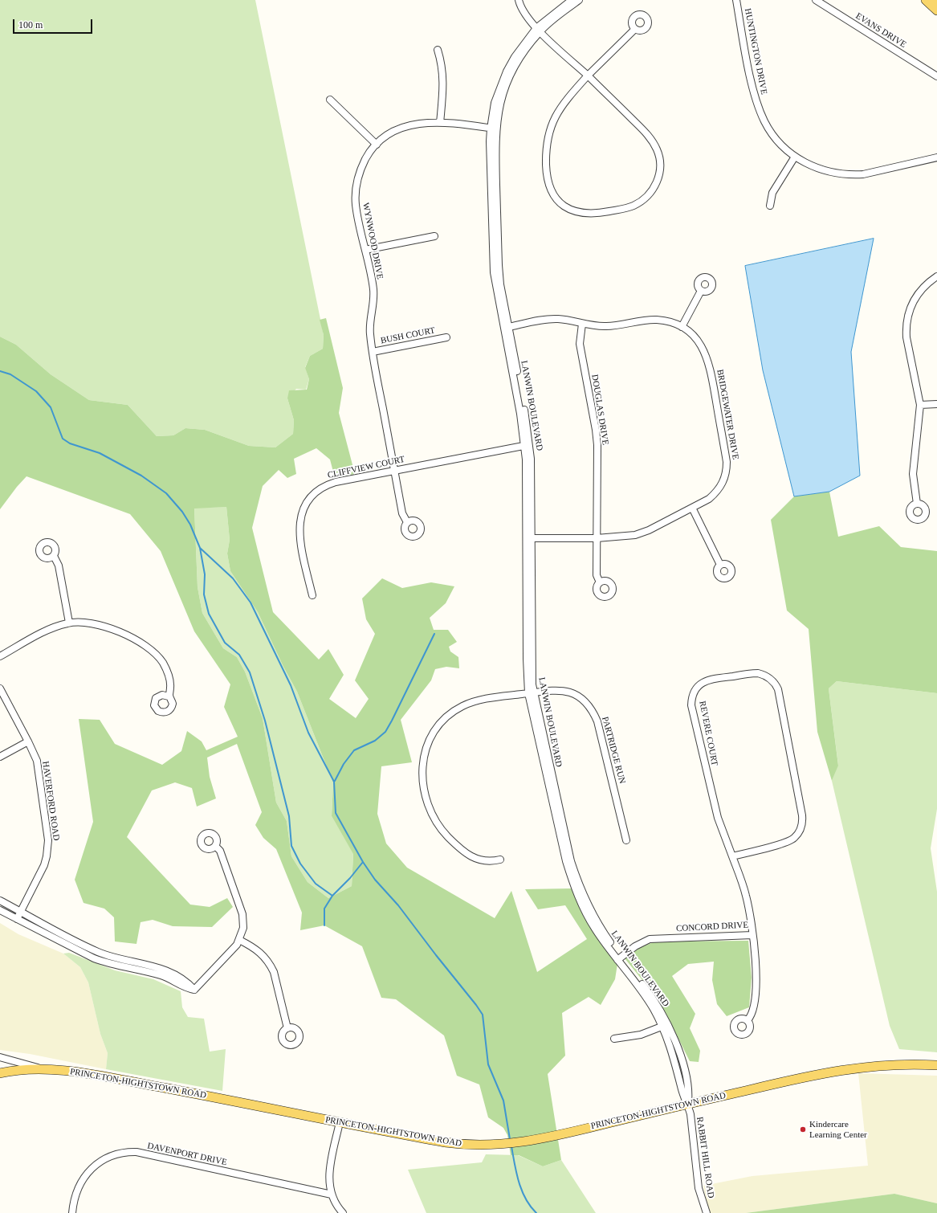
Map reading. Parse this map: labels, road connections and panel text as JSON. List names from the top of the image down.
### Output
{
  "streets": {
    "main road": ["PRINCETON-HIGHTSTOWN ROAD"],
    "street": [
      "EVANS DRIVE",
      "HUNTINGTON DRIVE",
      "WYNWOOD DRIVE",
      "BUSH COURT",
      "LANWIN BOULEVARD",
      "DOUGLAS DRIVE",
      "BRIDGEWATER DRIVE",
      "CLIFFVIEW COURT",
      "REVERE COURT",
      "PARTRIDGE RUN",
      "HAVERFORD ROAD",
      "CONCORD DRIVE",
      "DAVENPORT DRIVE",
      "RABBIT HILL ROAD"
    ]
  },
  "crossings": [
    ["WYNWOOD DRIVE", "BUSH COURT"],
    ["WYNWOOD DRIVE", "LANWIN BOULEVARD"],
    ["WYNWOOD DRIVE", "CLIFFVIEW COURT"],
    ["LANWIN BOULEVARD", "BRIDGEWATER DRIVE"],
    ["LANWIN BOULEVARD", "CLIFFVIEW COURT"],
    ["LANWIN BOULEVARD", "PARTRIDGE RUN"],
    ["LANWIN BOULEVARD", "CONCORD DRIVE"],
    ["LANWIN BOULEVARD", "PRINCETON-HIGHTSTOWN ROAD"],
    ["LANWIN BOULEVARD", "RABBIT HILL ROAD"],
    ["DOUGLAS DRIVE", "BRIDGEWATER DRIVE"],
    ["REVERE COURT", "CONCORD DRIVE"],
    ["PRINCETON-HIGHTSTOWN ROAD", "RABBIT HILL ROAD"]
  ],
  "places": ["Kindercare Learning Center"],
  "scale_bar": "100 m"
}
